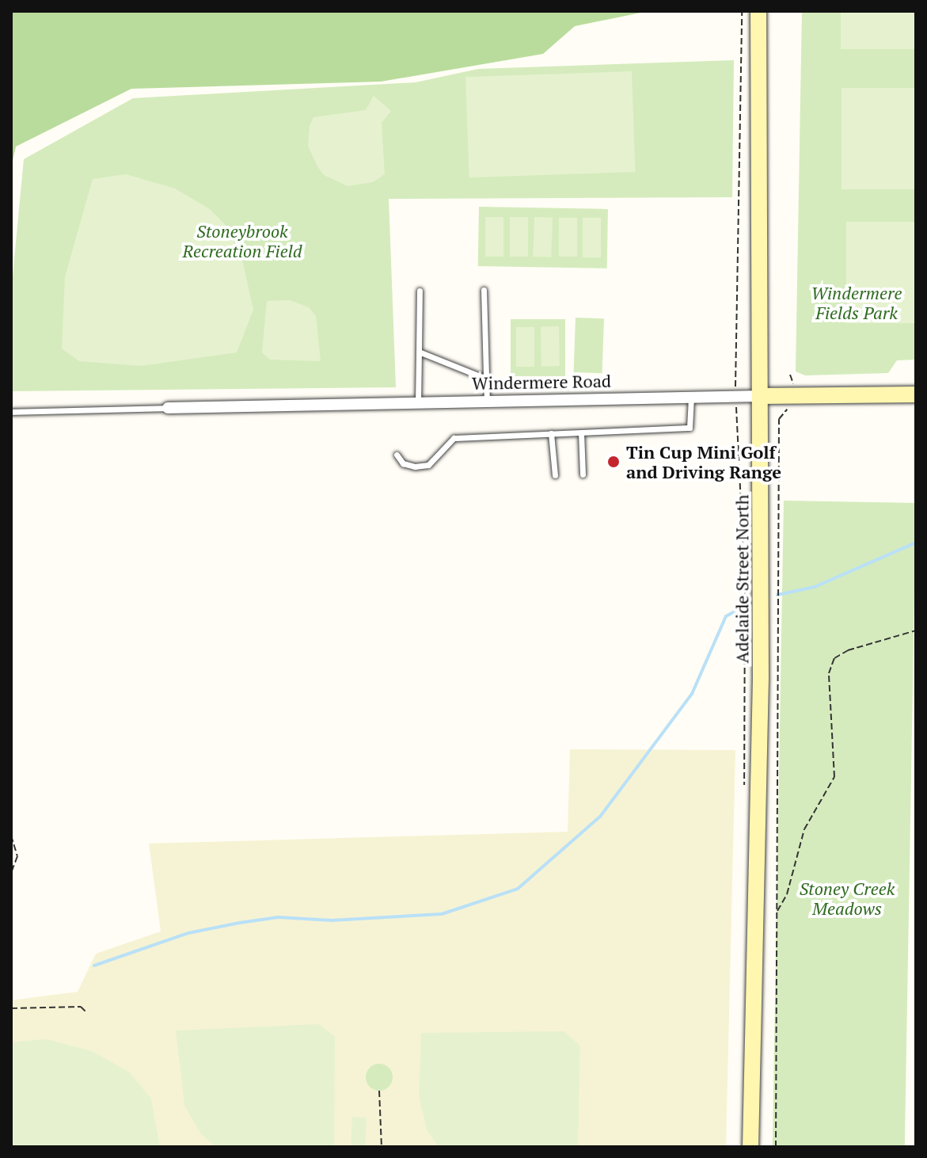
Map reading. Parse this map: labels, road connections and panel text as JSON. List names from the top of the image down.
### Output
{
  "streets": {
    "main road": ["Windermere Road", "Adelaide Street North"]
  },
  "crossings": [
    ["Windermere Road", "Adelaide Street North"]
  ],
  "parks": ["Stoneybrook Recreation Field", "Windermere Fields Park", "Stoney Creek Meadows"],
  "places": ["Tin Cup Mini Golf and Driving Range"]
}
